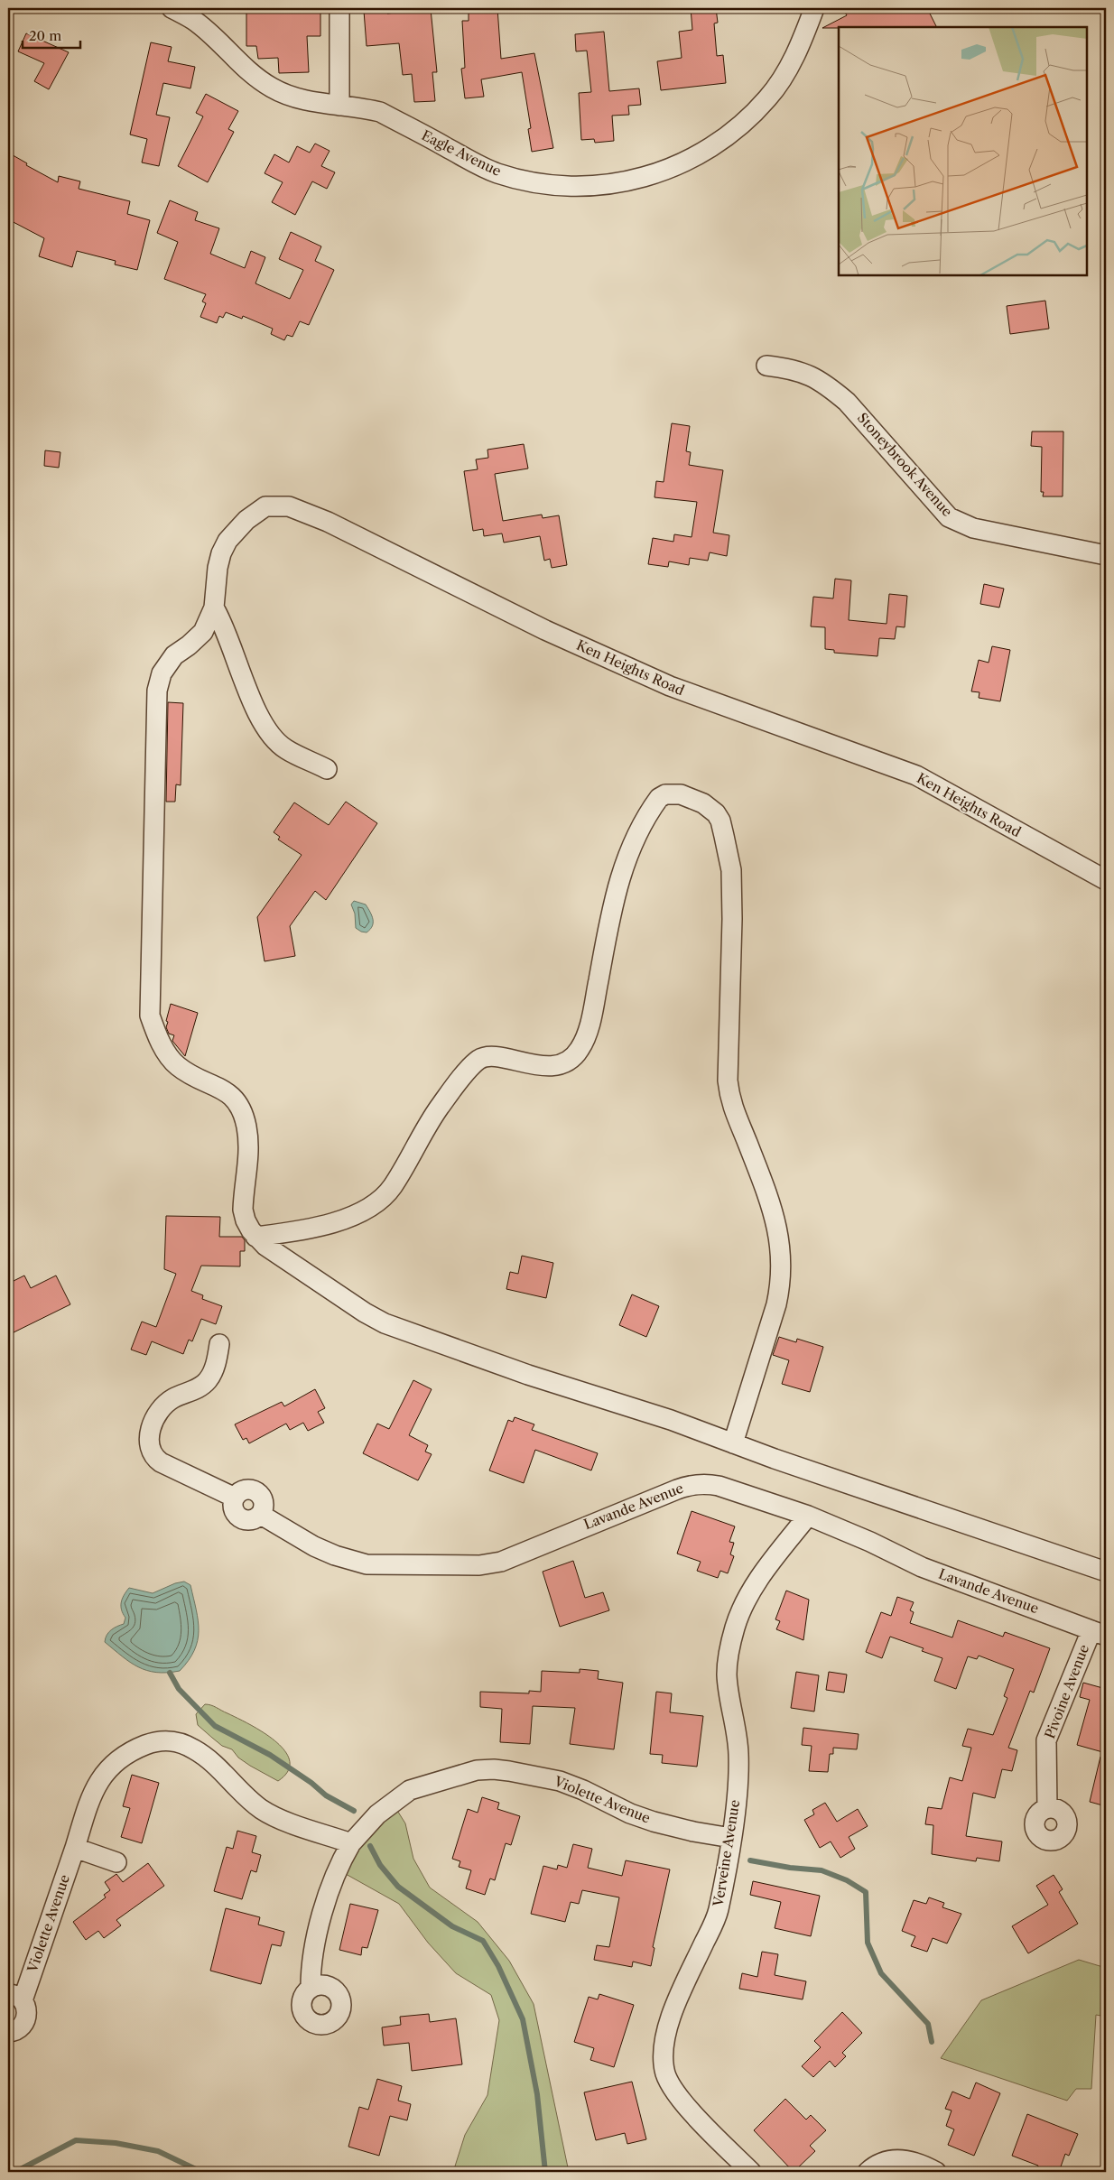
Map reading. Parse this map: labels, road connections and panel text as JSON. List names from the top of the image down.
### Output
{
  "streets": {
    "street": [
      "Eagle Avenue",
      "Stoneybrook Avenue",
      "Ken Heights Road",
      "Lavande Avenue",
      "Pivoine Avenue",
      "Violette Avenue",
      "Verveine Avenue"
    ]
  },
  "crossings": [
    ["Lavande Avenue", "Pivoine Avenue"],
    ["Lavande Avenue", "Verveine Avenue"],
    ["Violette Avenue", "Verveine Avenue"]
  ],
  "scale_bar": "20 m"
}
